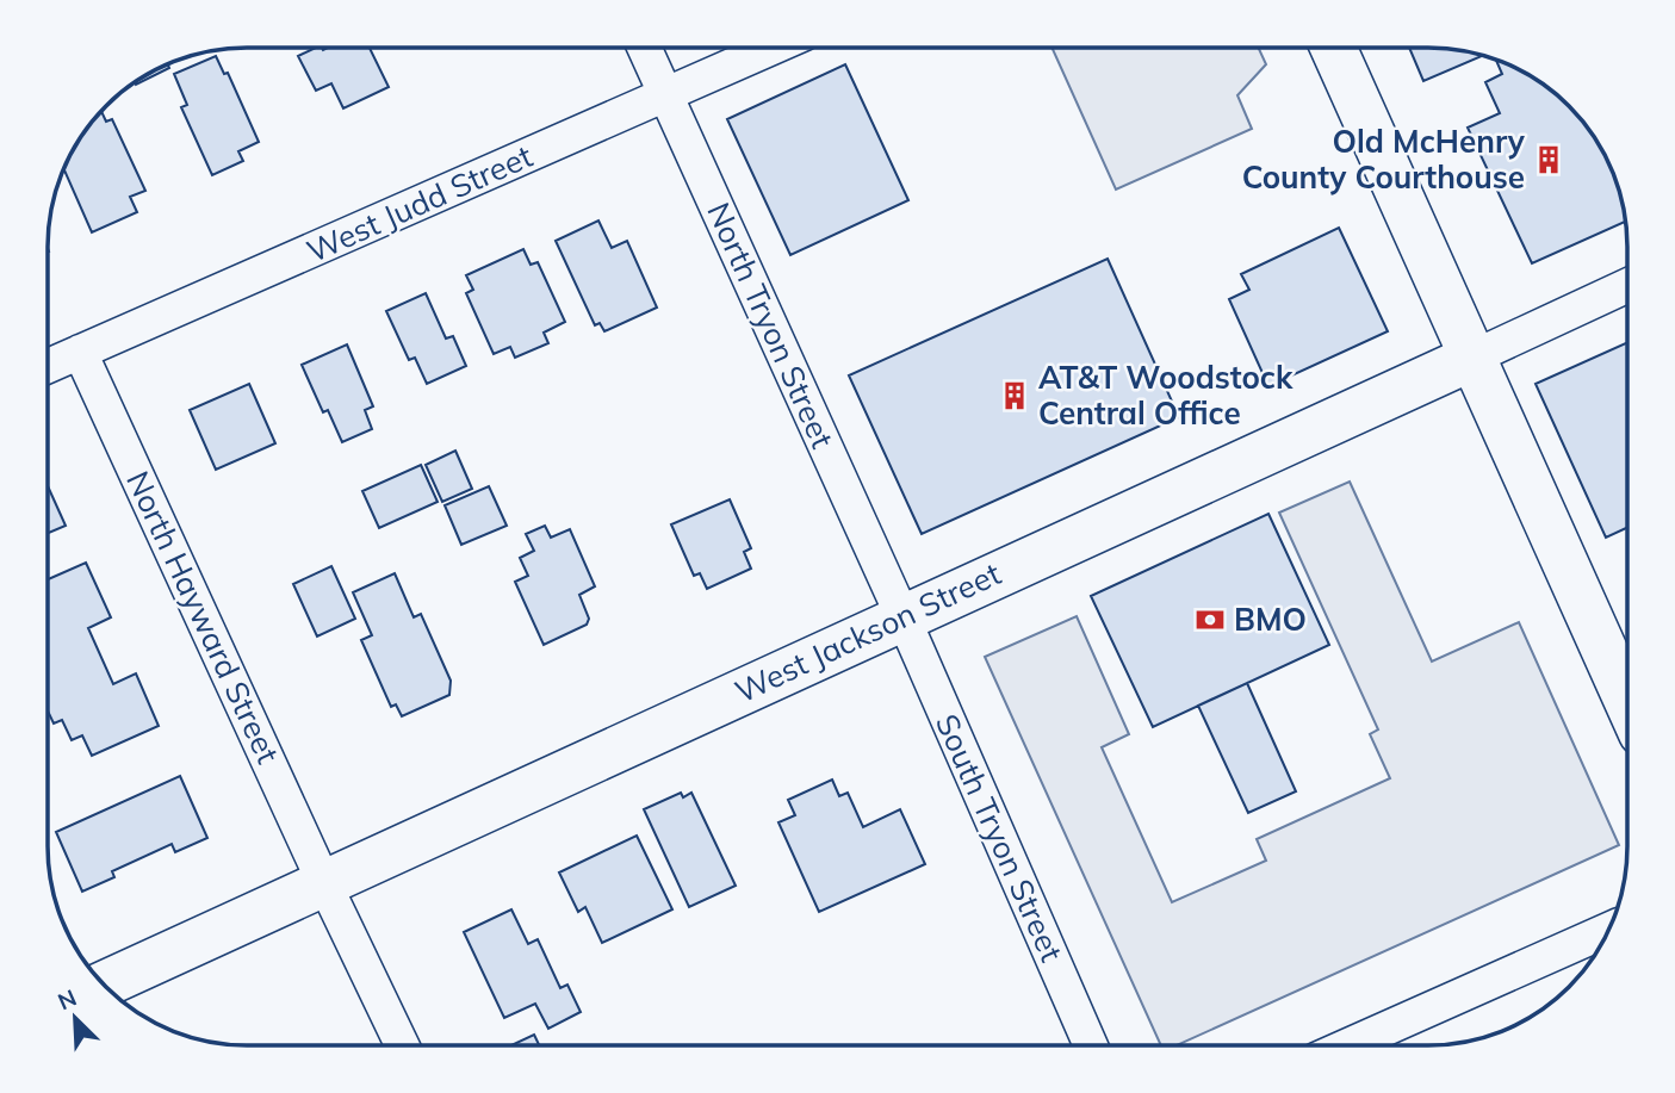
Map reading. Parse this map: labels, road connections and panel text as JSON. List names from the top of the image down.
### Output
{
  "streets": {
    "street": [
      "West Judd Street",
      "North Tryon Street",
      "North Hayward Street",
      "West Jackson Street",
      "South Tryon Street"
    ]
  },
  "crossings": [
    ["West Judd Street", "North Tryon Street"],
    ["West Judd Street", "North Hayward Street"],
    ["North Tryon Street", "West Jackson Street"],
    ["North Tryon Street", "South Tryon Street"],
    ["North Hayward Street", "West Jackson Street"],
    ["West Jackson Street", "South Tryon Street"]
  ],
  "places": {
    "building": ["Old McHenry County Courthouse", "AT&T Woodstock Central Office"],
    "bank": ["BMO"]
  },
  "north": "top left"
}
